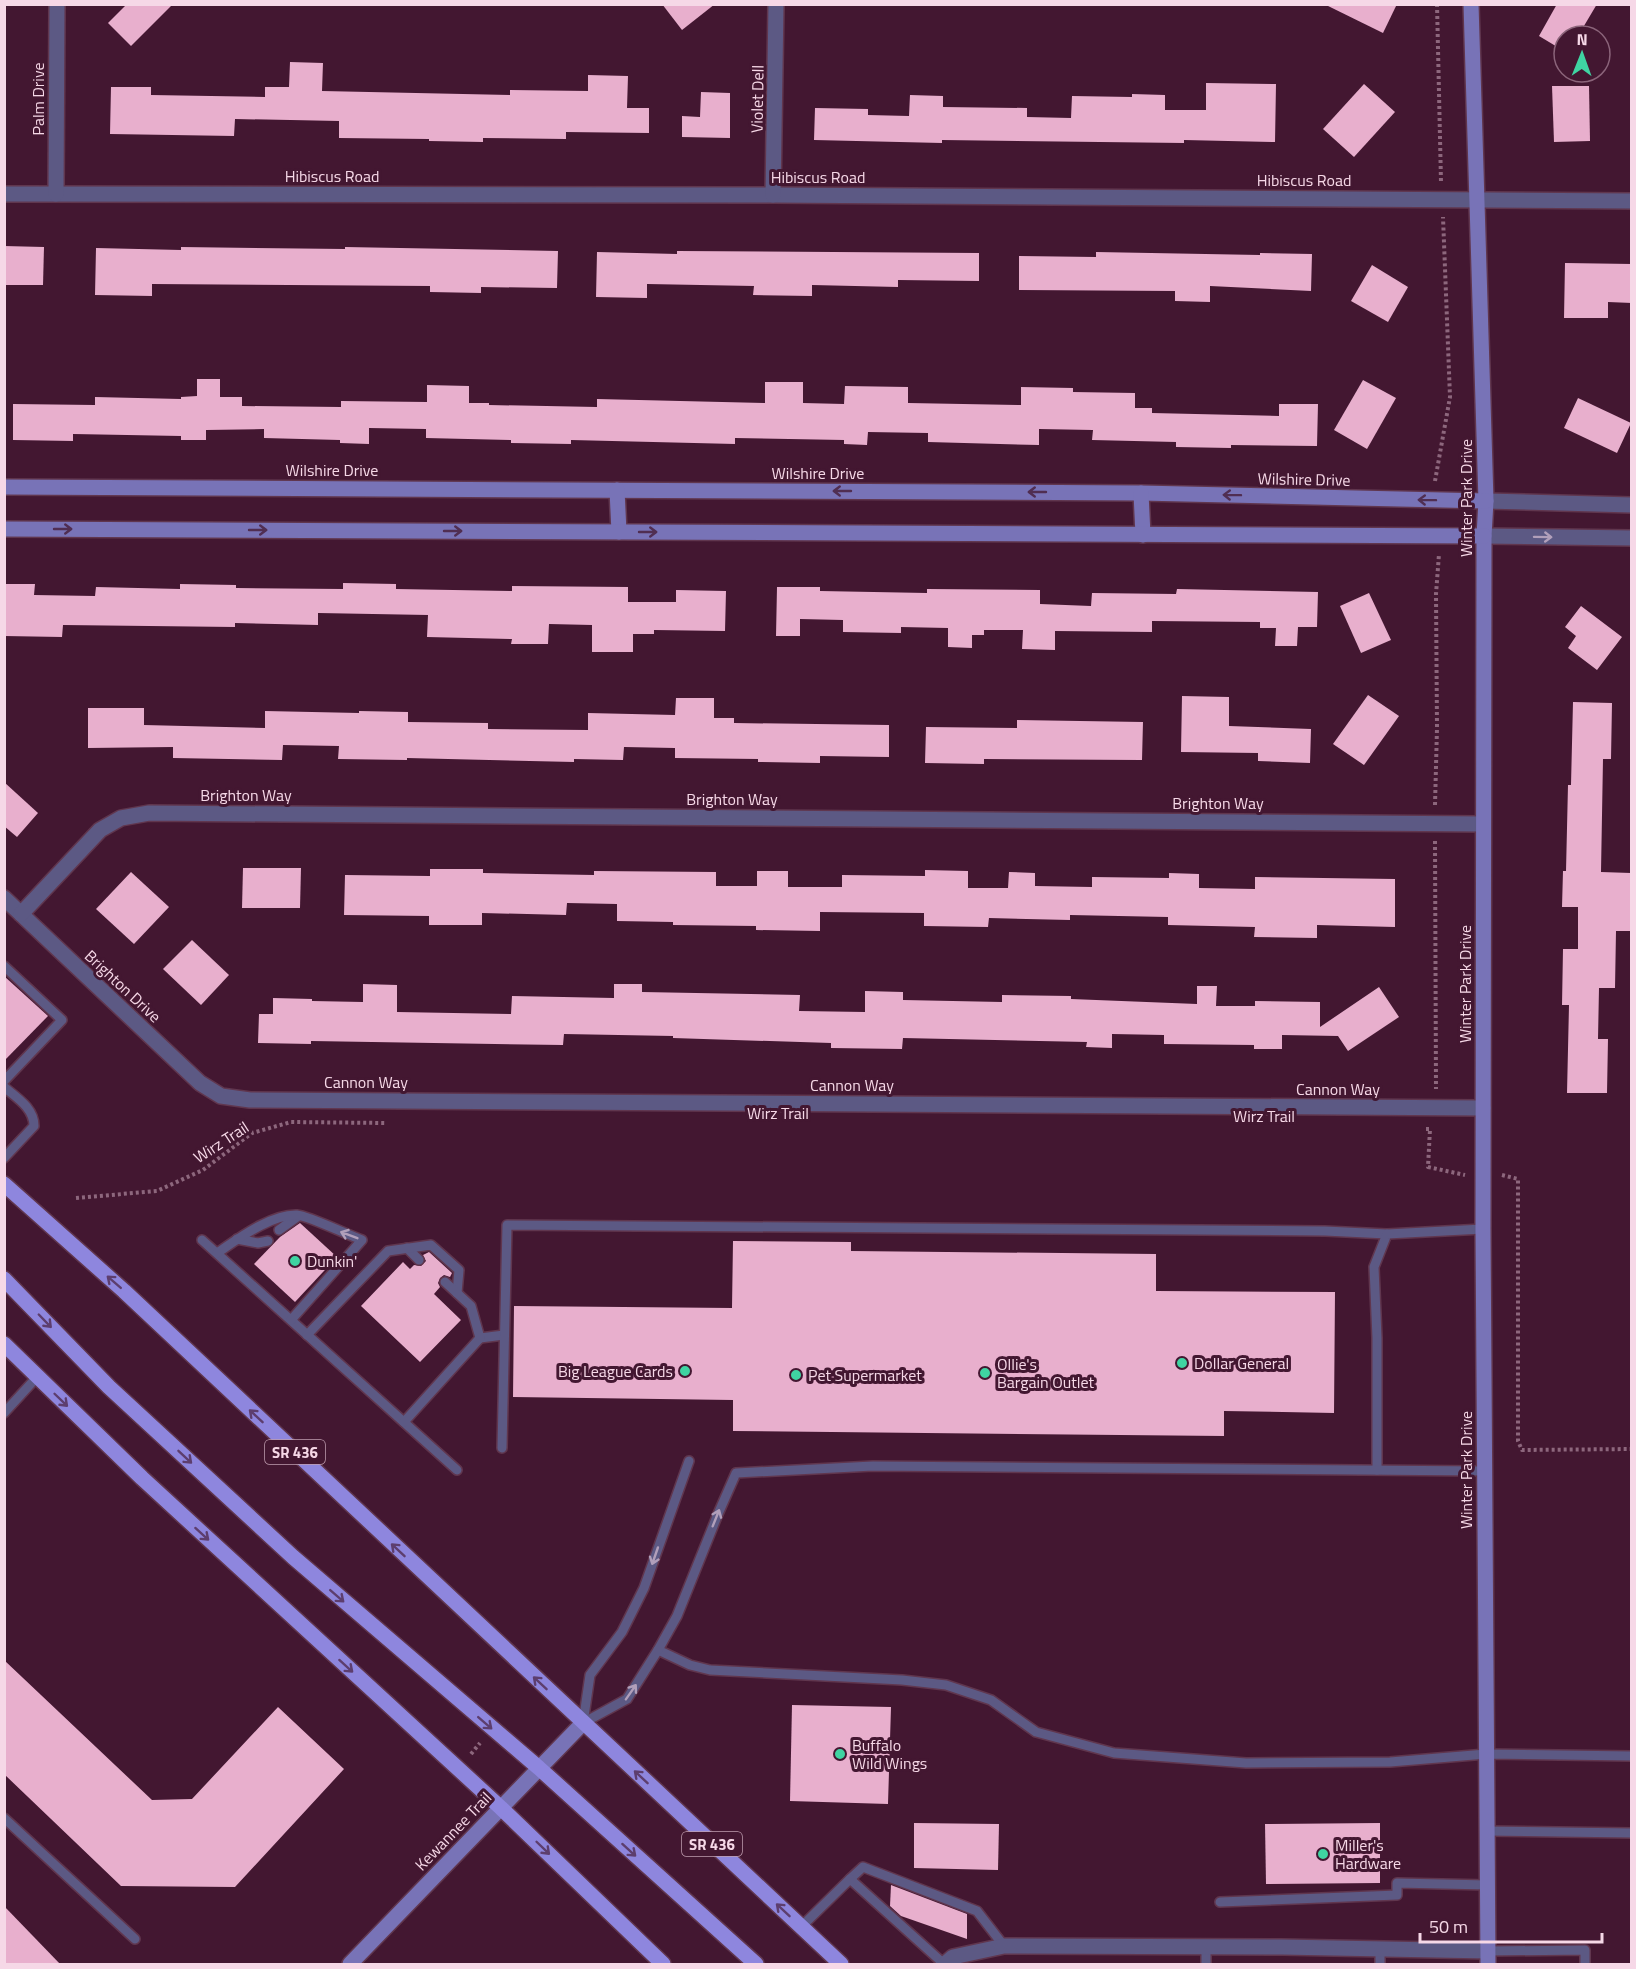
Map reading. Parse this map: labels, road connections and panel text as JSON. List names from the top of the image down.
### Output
{
  "streets": {
    "main road": ["SR 436"],
    "street": [
      "Palm Drive",
      "Violet Dell",
      "Hibiscus Road",
      "Wilshire Drive",
      "Winter Park Drive",
      "Brighton Way",
      "Brighton Drive",
      "Cannon Way",
      "Kewannee Trail"
    ],
    "path": ["Wirz Trail"]
  },
  "crossings": [
    ["Palm Drive", "Hibiscus Road"],
    ["Violet Dell", "Hibiscus Road"],
    ["Hibiscus Road", "Winter Park Drive"],
    ["Wilshire Drive", "Winter Park Drive"],
    ["Winter Park Drive", "Brighton Way"],
    ["Winter Park Drive", "Cannon Way"],
    ["Brighton Way", "Brighton Drive"],
    ["Brighton Drive", "Cannon Way"],
    ["SR 436", "Kewannee Trail"]
  ],
  "places": [
    "Dunkin'",
    "Dollar General",
    "Big League Cards",
    "Ollie's Bargain Outlet",
    "Pet Supermarket",
    "Buffalo Wild Wings",
    "Miller's Hardware"
  ],
  "scale_bar": "50 m",
  "north": "top"
}
